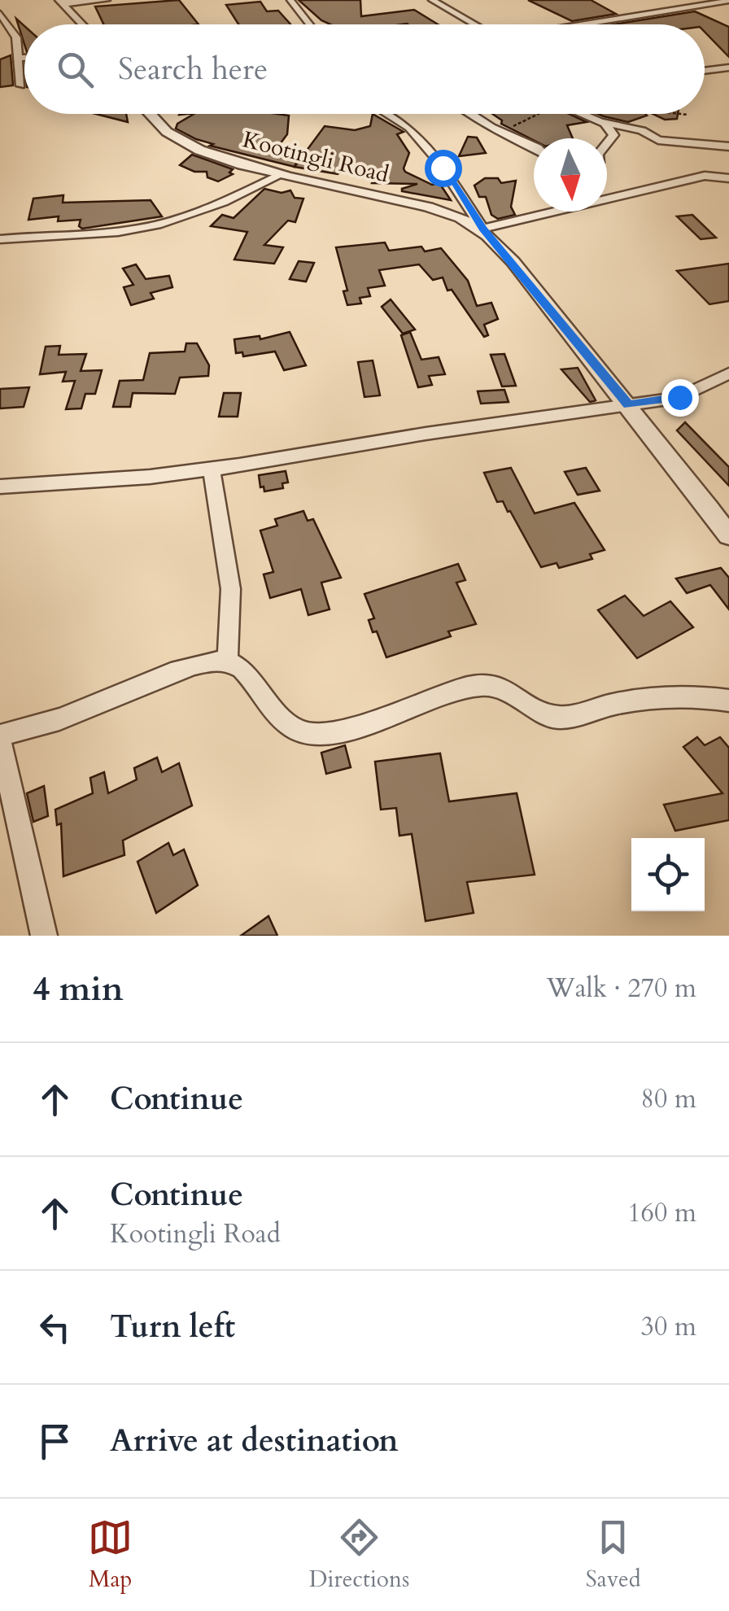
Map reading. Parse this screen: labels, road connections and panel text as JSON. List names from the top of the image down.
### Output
{
  "streets": {
    "street": ["Kootingli Road"]
  },
  "north": "bottom",
  "page": {
    "search": "Search here",
    "heading": ["4 min", "Walk · 270 m"],
    "list": [
      ["Continue", "80 m"],
      ["Continue", "Kootingli Road", "160 m"],
      ["Turn left", "30 m"],
      "Arrive at destination"
    ],
    "nav": ["Map", "Directions", "Saved"]
  }
}
